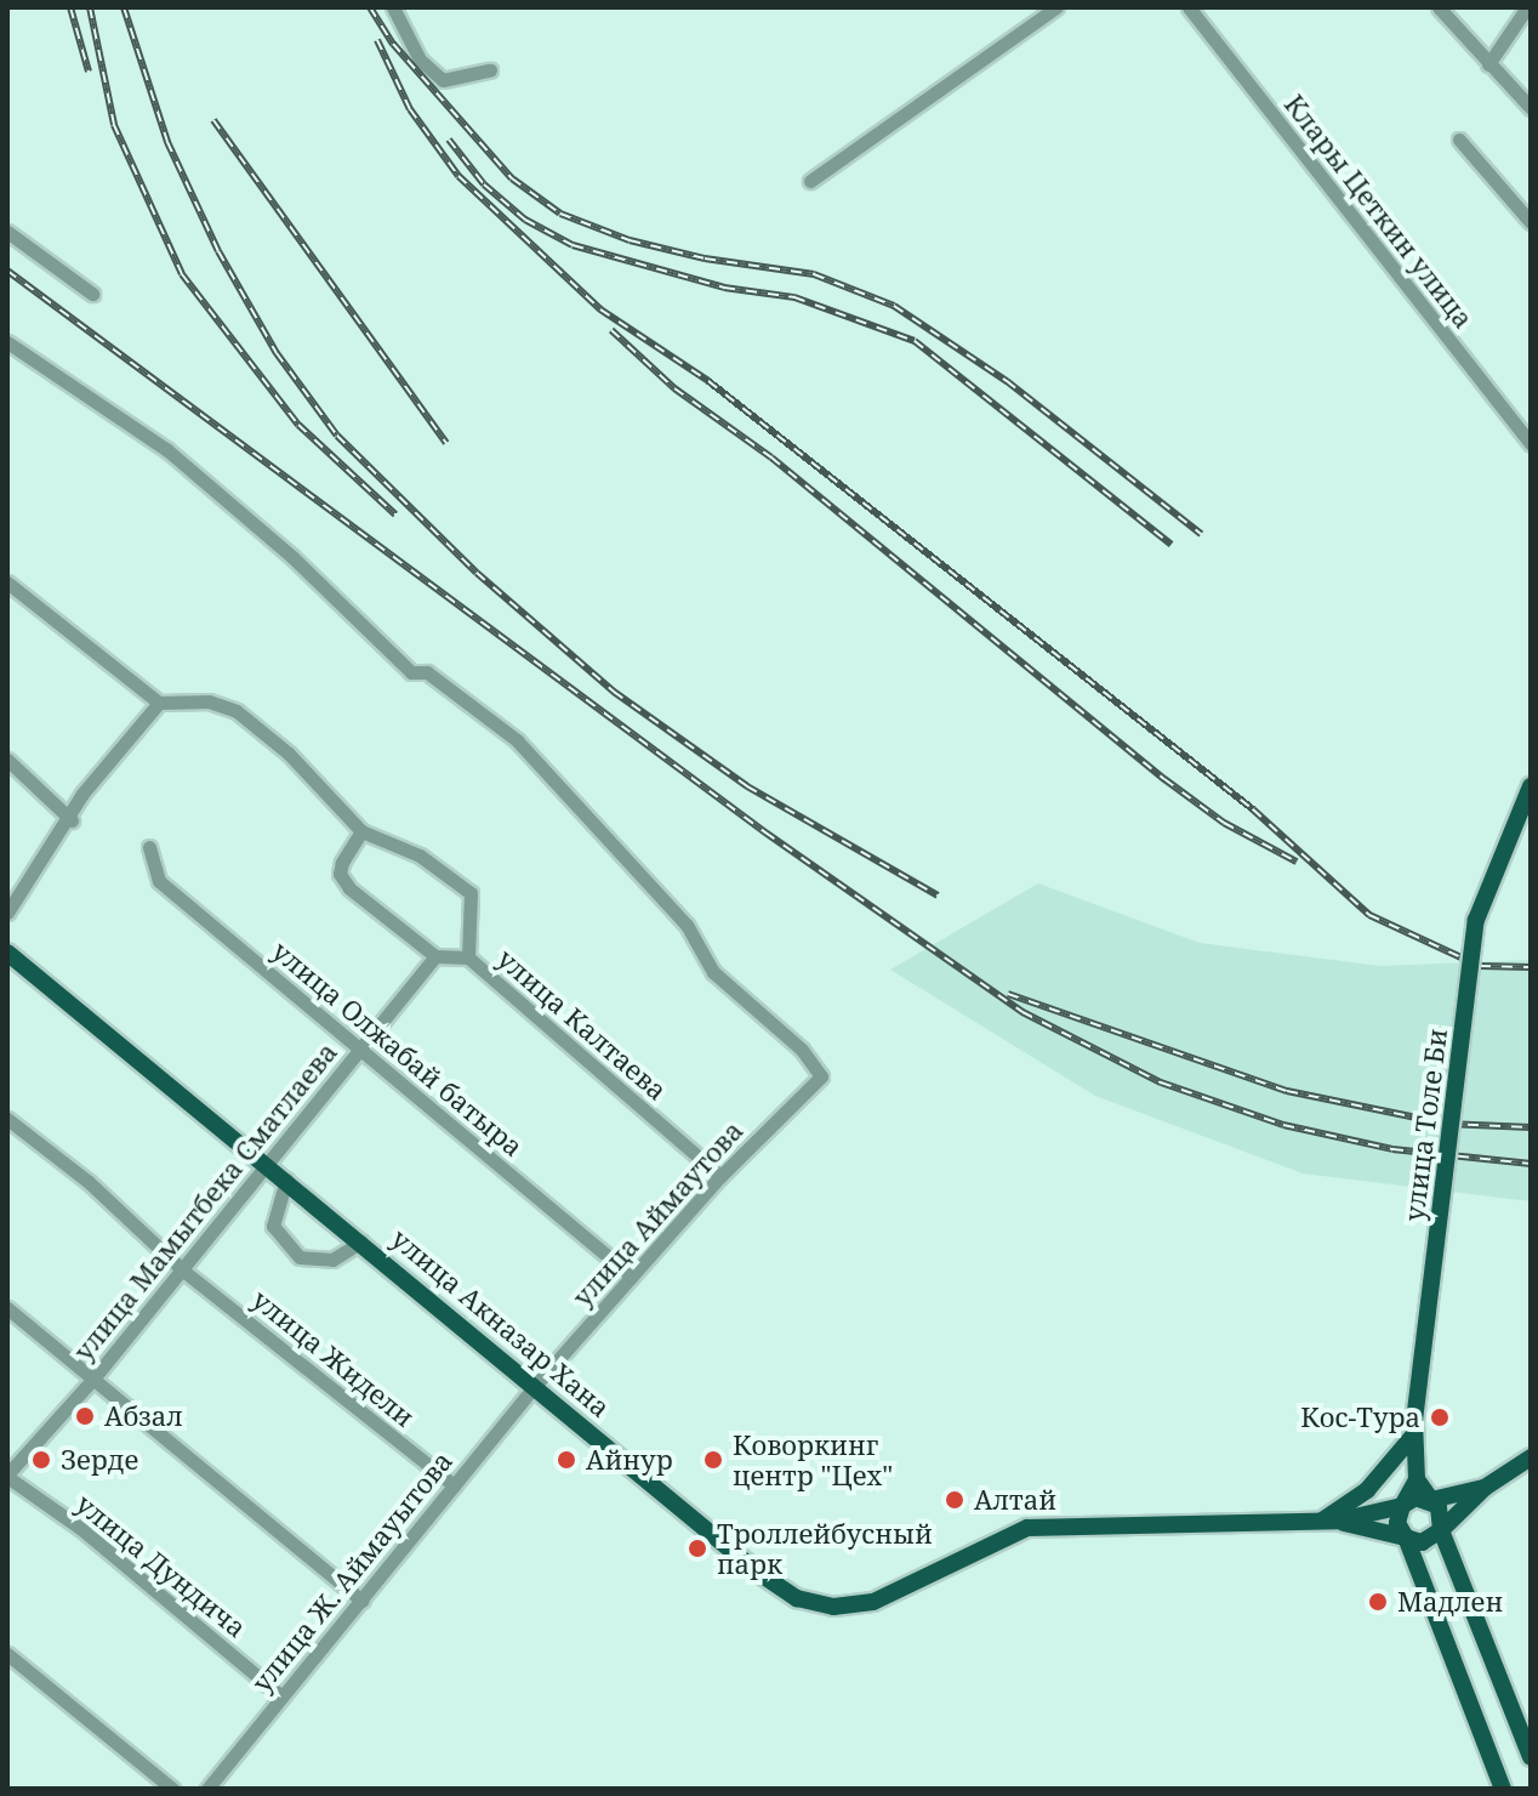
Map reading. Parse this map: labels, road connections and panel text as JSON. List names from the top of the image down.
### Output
{
  "streets": {
    "main road": ["улица Толе Би", "улица Акназар Хана"],
    "street": [
      "Клары Цеткин улица",
      "улица Калтаева",
      "улица Олжабай батыра",
      "улица Мамытбека Сматлаева",
      "улица Аймаутова",
      "улица Жидели",
      "улица Дундича",
      "улица Ж. Аймауытова"
    ]
  },
  "crossings": [
    ["улица Калтаева", "улица Мамытбека Сматлаева"],
    ["улица Калтаева", "улица Аймаутова"],
    ["улица Олжабай батыра", "улица Мамытбека Сматлаева"],
    ["улица Олжабай батыра", "улица Аймаутова"],
    ["улица Мамытбека Сматлаева", "улица Акназар Хана"],
    ["улица Мамытбека Сматлаева", "улица Жидели"],
    ["улица Мамытбека Сматлаева", "улица Дундича"],
    ["улица Аймаутова", "улица Акназар Хана"],
    ["улица Аймаутова", "улица Ж. Аймауытова"],
    ["улица Акназар Хана", "улица Ж. Аймауытова"],
    ["улица Жидели", "улица Ж. Аймауытова"],
    ["улица Дундича", "улица Ж. Аймауытова"]
  ],
  "places": [
    "Абзал",
    "Кос-Тура",
    "Зерде",
    "Айнур",
    "Коворкинг центр \"Цех\"",
    "Алтай",
    "Троллейбусный парк",
    "Мадлен"
  ]
}
